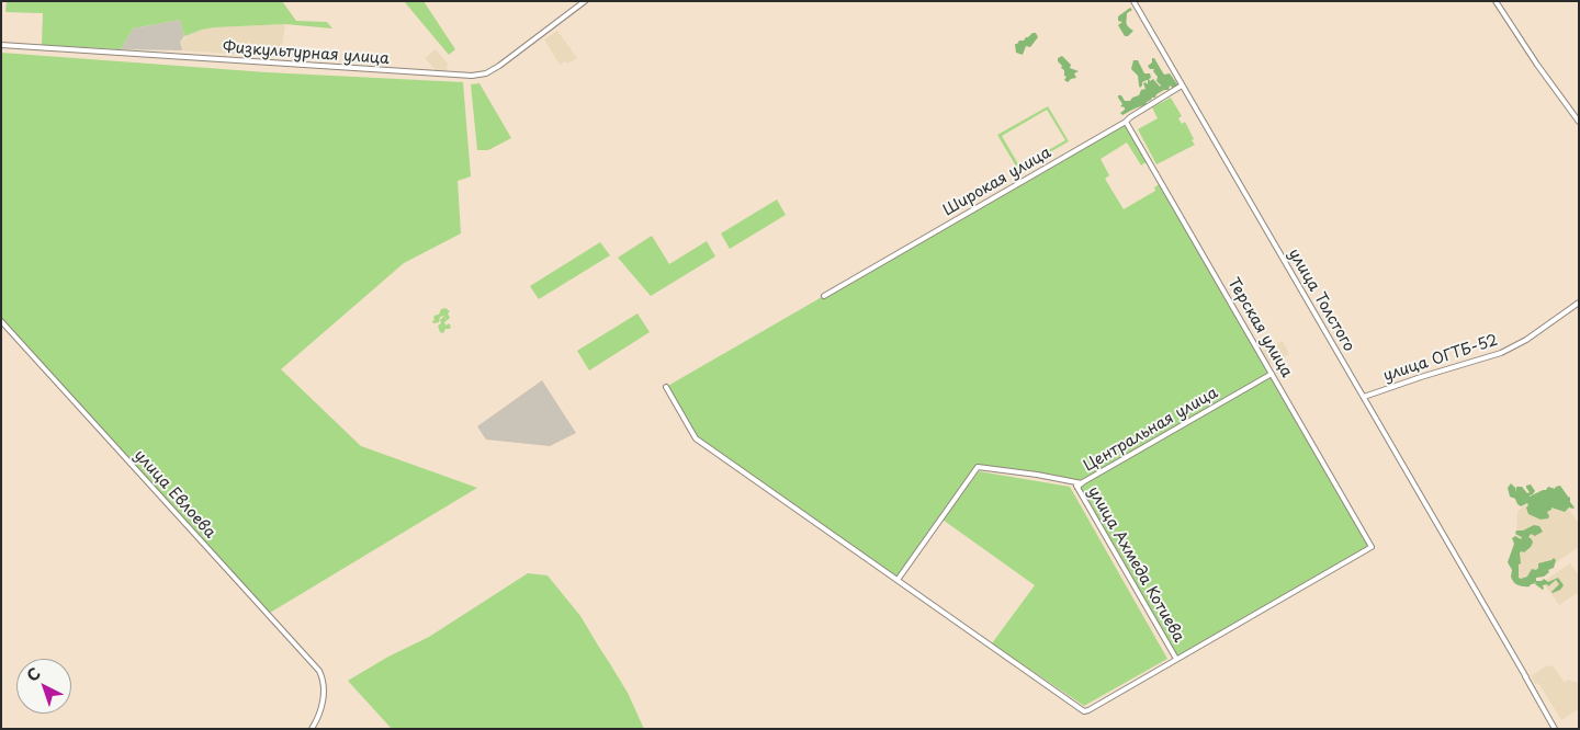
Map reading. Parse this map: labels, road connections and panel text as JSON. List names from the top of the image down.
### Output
{
  "streets": {
    "street": [
      "Физкультурная улица",
      "Широкая улица",
      "улица Толстого",
      "Терская улица",
      "улица ОГТБ-52",
      "Центральная улица",
      "улица Евлоева",
      "улица Ахмеда Котиева"
    ]
  },
  "crossings": [
    ["Широкая улица", "улица Толстого"],
    ["Широкая улица", "Терская улица"],
    ["улица Толстого", "улица ОГТБ-52"],
    ["Терская улица", "Центральная улица"],
    ["Терская улица", "улица Ахмеда Котиева"],
    ["Центральная улица", "улица Ахмеда Котиева"]
  ],
  "north": "top left"
}
